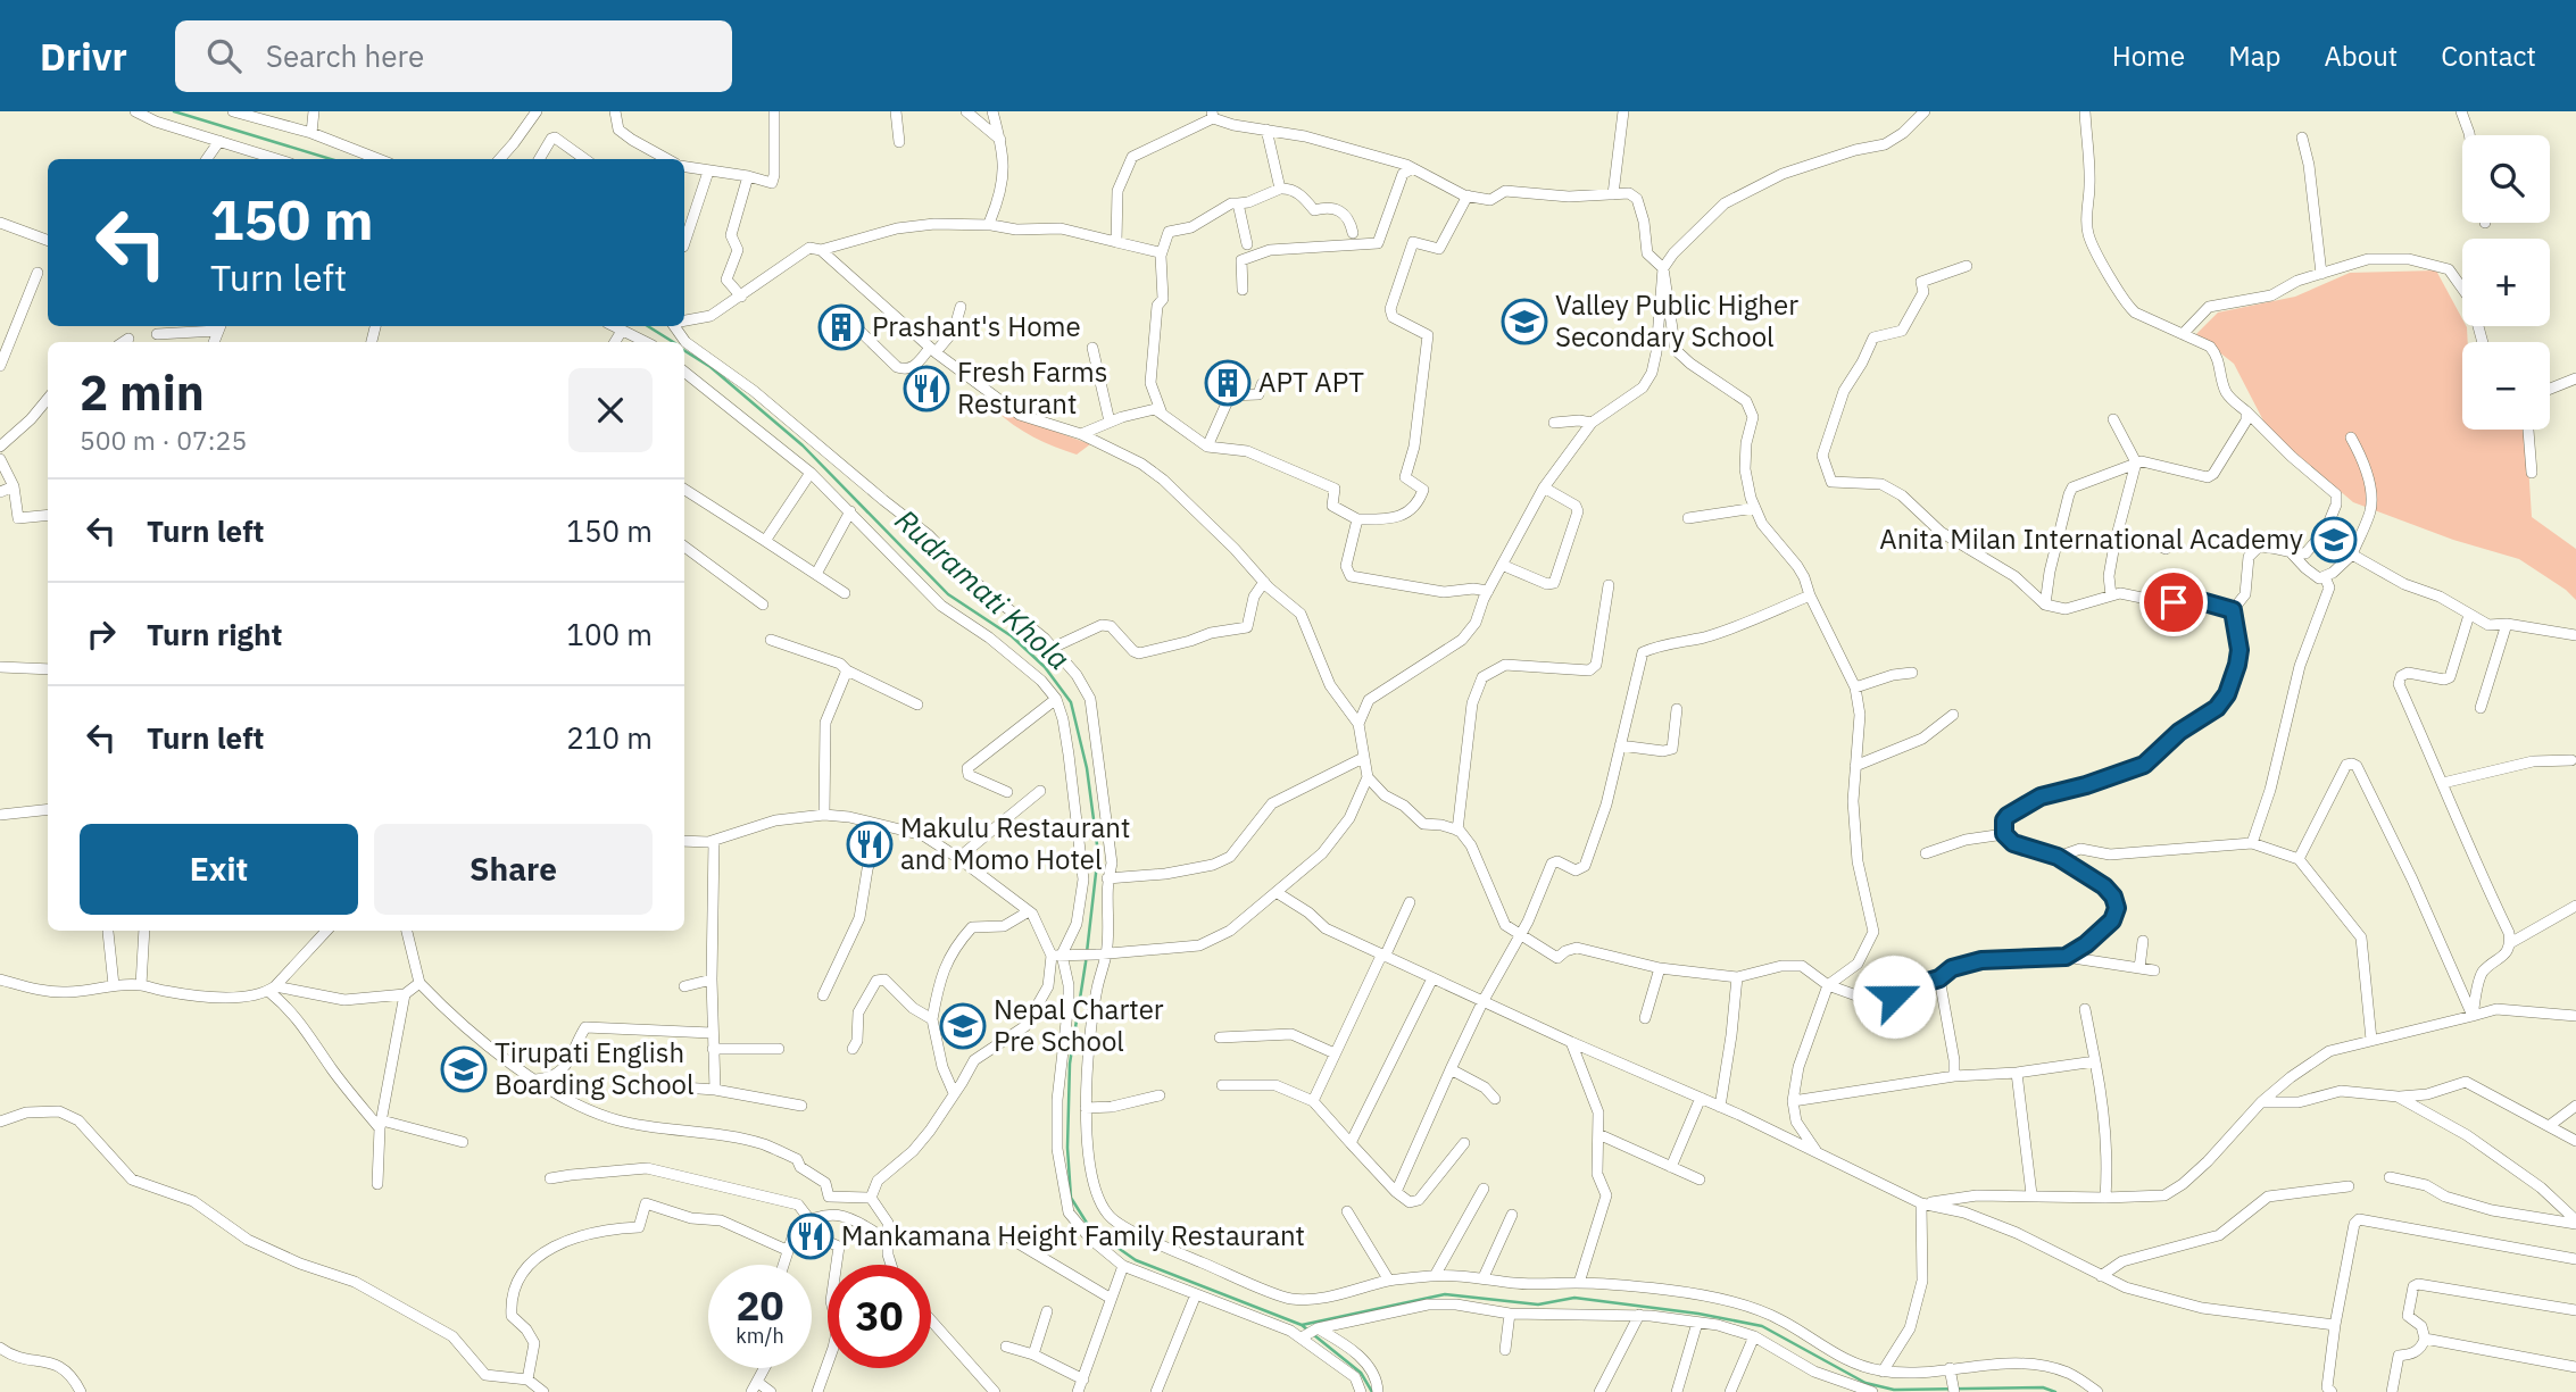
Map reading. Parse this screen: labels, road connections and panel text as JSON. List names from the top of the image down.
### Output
{
  "water": ["Rudramati Khola"],
  "places": {
    "school or university": [
      "Valley Public Higher Secondary School",
      "Anita Milan International Academy",
      "Nepal Charter Pre School",
      "Tirupati English Boarding School"
    ],
    "building": ["Prashant's Home", "APT APT"],
    "restaurant": ["Fresh Farms Resturant", "Makulu Restaurant and Momo Hotel", "Mankamana Height Family Restaurant"]
  },
  "page": {
    "header": "Drivr",
    "search": "Search here",
    "nav": [
      "Home",
      "Map",
      "About",
      "Contact"
    ],
    "map_buttons": ["+", "−"],
    "turn": ["150 m", "Turn left"],
    "heading": ["2 min", "500 m · 07:25"],
    "list": [
      {
        "name": "Turn left",
        "value": "150 m"
      },
      {
        "name": "Turn right",
        "value": "100 m"
      },
      {
        "name": "Turn left",
        "value": "210 m"
      }
    ],
    "buttons": ["Exit", "Share"],
    "speed": "20 km/h",
    "limit": "30"
  }
}
